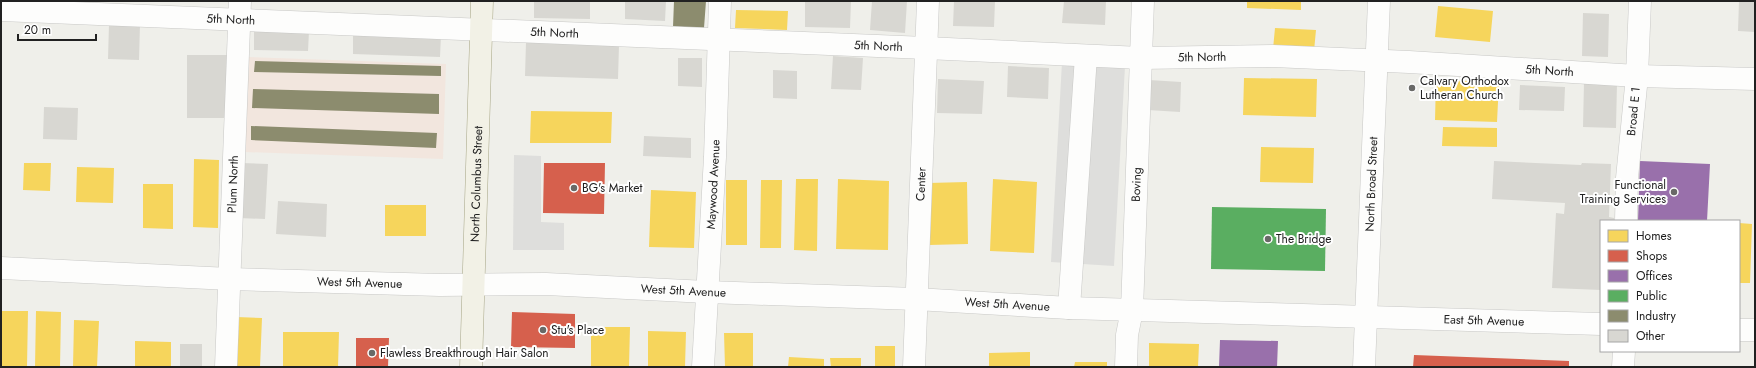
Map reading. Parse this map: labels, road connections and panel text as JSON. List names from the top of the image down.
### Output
{
  "streets": {
    "main road": ["North Columbus Street"],
    "street": [
      "5th North",
      "Broad E 1",
      "Plum North",
      "Maywood Avenue",
      "Center",
      "Boving",
      "North Broad Street",
      "West 5th Avenue",
      "East 5th Avenue"
    ]
  },
  "crossings": [
    ["5th North", "Broad E 1"],
    ["5th North", "Plum North"],
    ["5th North", "North Columbus Street"],
    ["5th North", "Maywood Avenue"],
    ["5th North", "Center"],
    ["5th North", "Boving"],
    ["5th North", "North Broad Street"],
    ["Plum North", "West 5th Avenue"],
    ["North Columbus Street", "West 5th Avenue"],
    ["Maywood Avenue", "West 5th Avenue"],
    ["Center", "West 5th Avenue"],
    ["Boving", "West 5th Avenue"],
    ["North Broad Street", "West 5th Avenue"],
    ["North Broad Street", "East 5th Avenue"],
    ["West 5th Avenue", "East 5th Avenue"]
  ],
  "places": [
    "Calvary Orthodox Lutheran Church",
    "BG's Market",
    "Functional Training Services",
    "The Bridge",
    "Stu's Place",
    "Flawless Breakthrough Hair Salon"
  ],
  "legend": [
    "Homes",
    "Shops",
    "Offices",
    "Public",
    "Industry",
    "Other"
  ],
  "scale_bar": "20 m"
}
